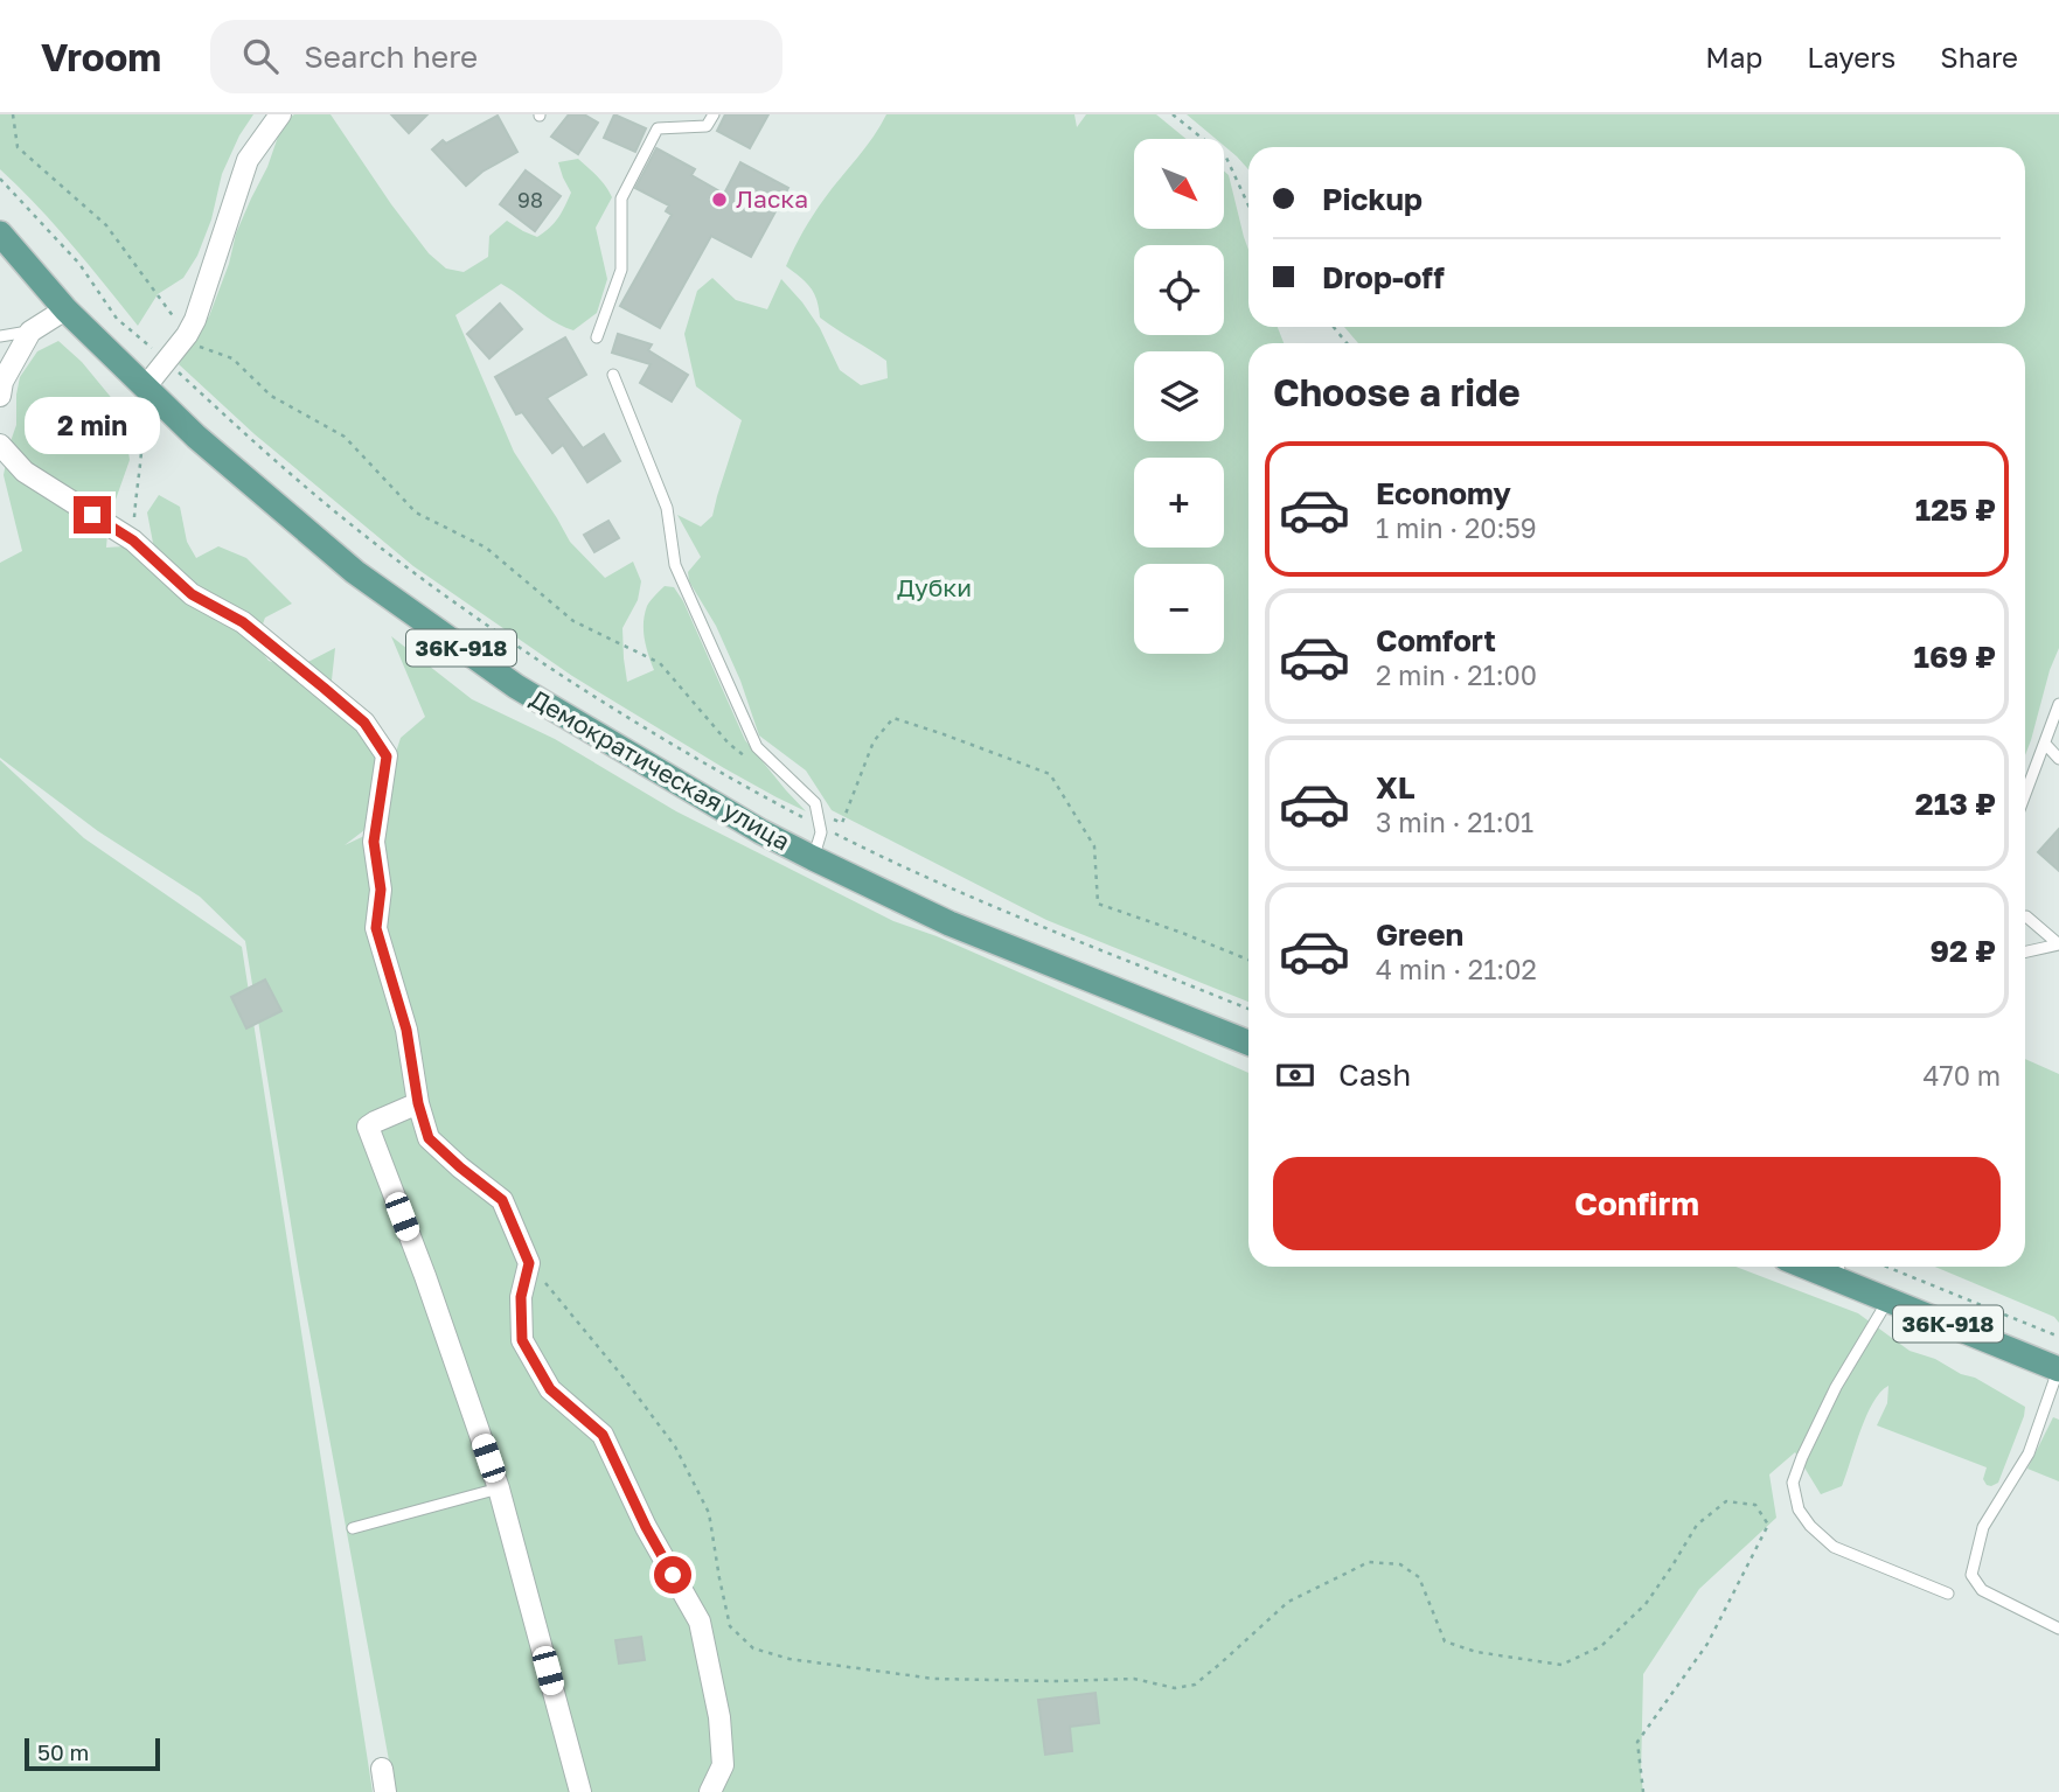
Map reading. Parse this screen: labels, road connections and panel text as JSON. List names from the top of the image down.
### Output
{
  "streets": {
    "main road": ["36К-918", "Демократическая улица"]
  },
  "parks": ["Дубки"],
  "places": ["Ласка"],
  "house_numbers": ["98"],
  "scale_bar": "50 m",
  "north": "bottom right",
  "page": {
    "header": "Vroom",
    "search": "Search here",
    "nav": ["Map", "Layers", "Share"],
    "map_buttons": ["+", "−"],
    "banner": ["Pickup", "Drop-off"],
    "heading": "Choose a ride",
    "bubble": "2 min",
    "list": [
      {
        "name": "Economy",
        "note": "1 min · 20:59",
        "value": "125 ₽"
      },
      {
        "name": "Comfort",
        "note": "2 min · 21:00",
        "value": "169 ₽"
      },
      {
        "name": "XL",
        "note": "3 min · 21:01",
        "value": "213 ₽"
      },
      {
        "name": "Green",
        "note": "4 min · 21:02",
        "value": "92 ₽"
      }
    ],
    "pay": ["Cash", "470 m"],
    "buttons": "Confirm",
    "scale": "50 m"
  }
}
